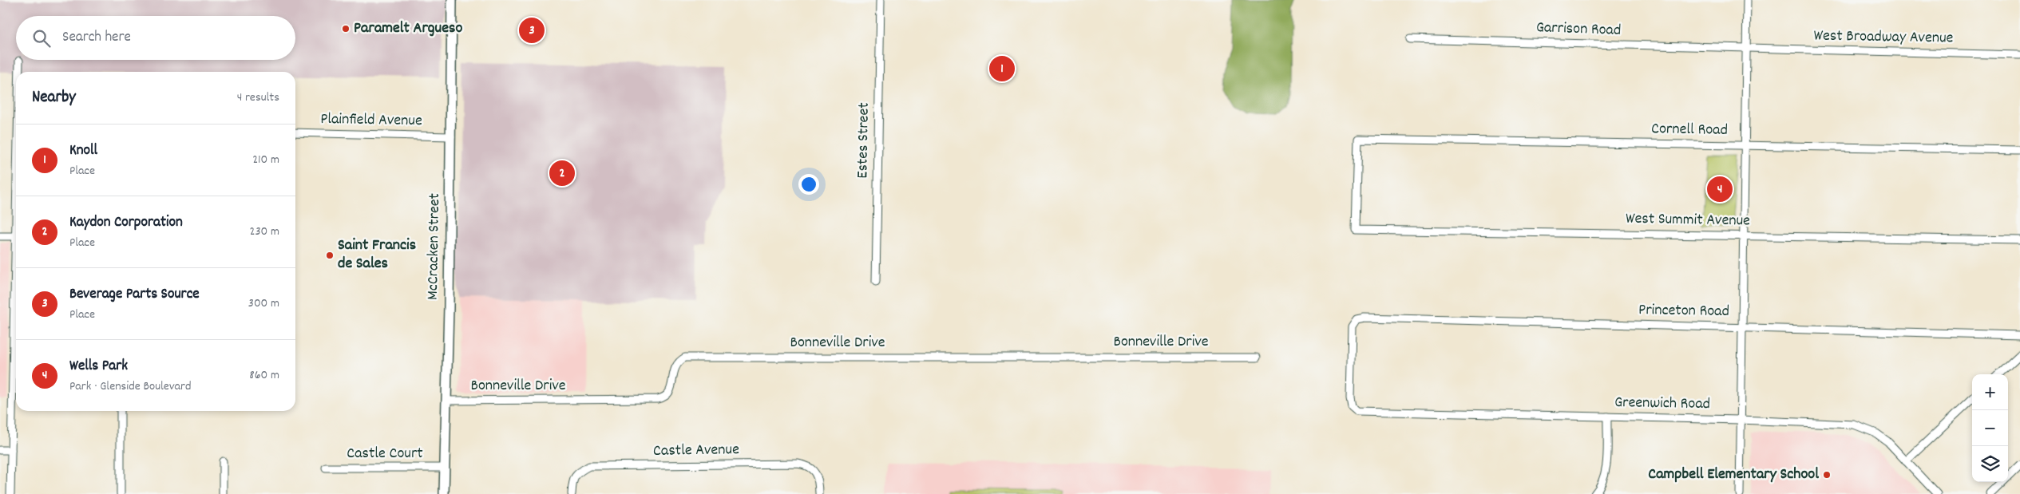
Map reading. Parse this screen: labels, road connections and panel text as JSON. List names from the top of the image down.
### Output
{
  "streets": {
    "street": [
      "Garrison Road",
      "West Broadway Avenue",
      "Plainfield Avenue",
      "Cornell Road",
      "Estes Street",
      "West Summit Avenue",
      "McCracken Street",
      "Princeton Road",
      "Bonneville Drive",
      "Greenwich Road",
      "Castle Avenue",
      "Castle Court"
    ]
  },
  "crossings": [
    ["Garrison Road", "West Broadway Avenue"],
    ["Plainfield Avenue", "McCracken Street"],
    ["Cornell Road", "West Summit Avenue"],
    ["McCracken Street", "Bonneville Drive"],
    ["McCracken Street", "Castle Court"],
    ["Princeton Road", "Greenwich Road"]
  ],
  "places": ["Paramelt Argueso", "Saint Francis de Sales", "Campbell Elementary School"],
  "page": {
    "pins": [
      "3",
      "1",
      "2",
      "4"
    ],
    "search": "Search here",
    "heading": ["Nearby", "4 results"],
    "list": [
      {
        "mark": "1",
        "name": "Knoll",
        "note": "Place",
        "value": "210 m"
      },
      {
        "mark": "2",
        "name": "Kaydon Corporation",
        "note": "Place",
        "value": "230 m"
      },
      {
        "mark": "3",
        "name": "Beverage Parts Source",
        "note": "Place",
        "value": "300 m"
      },
      {
        "mark": "4",
        "name": "Wells Park",
        "note": "Park · Glenside Boulevard",
        "value": "860 m"
      }
    ],
    "map_buttons": ["+", "−"]
  }
}
